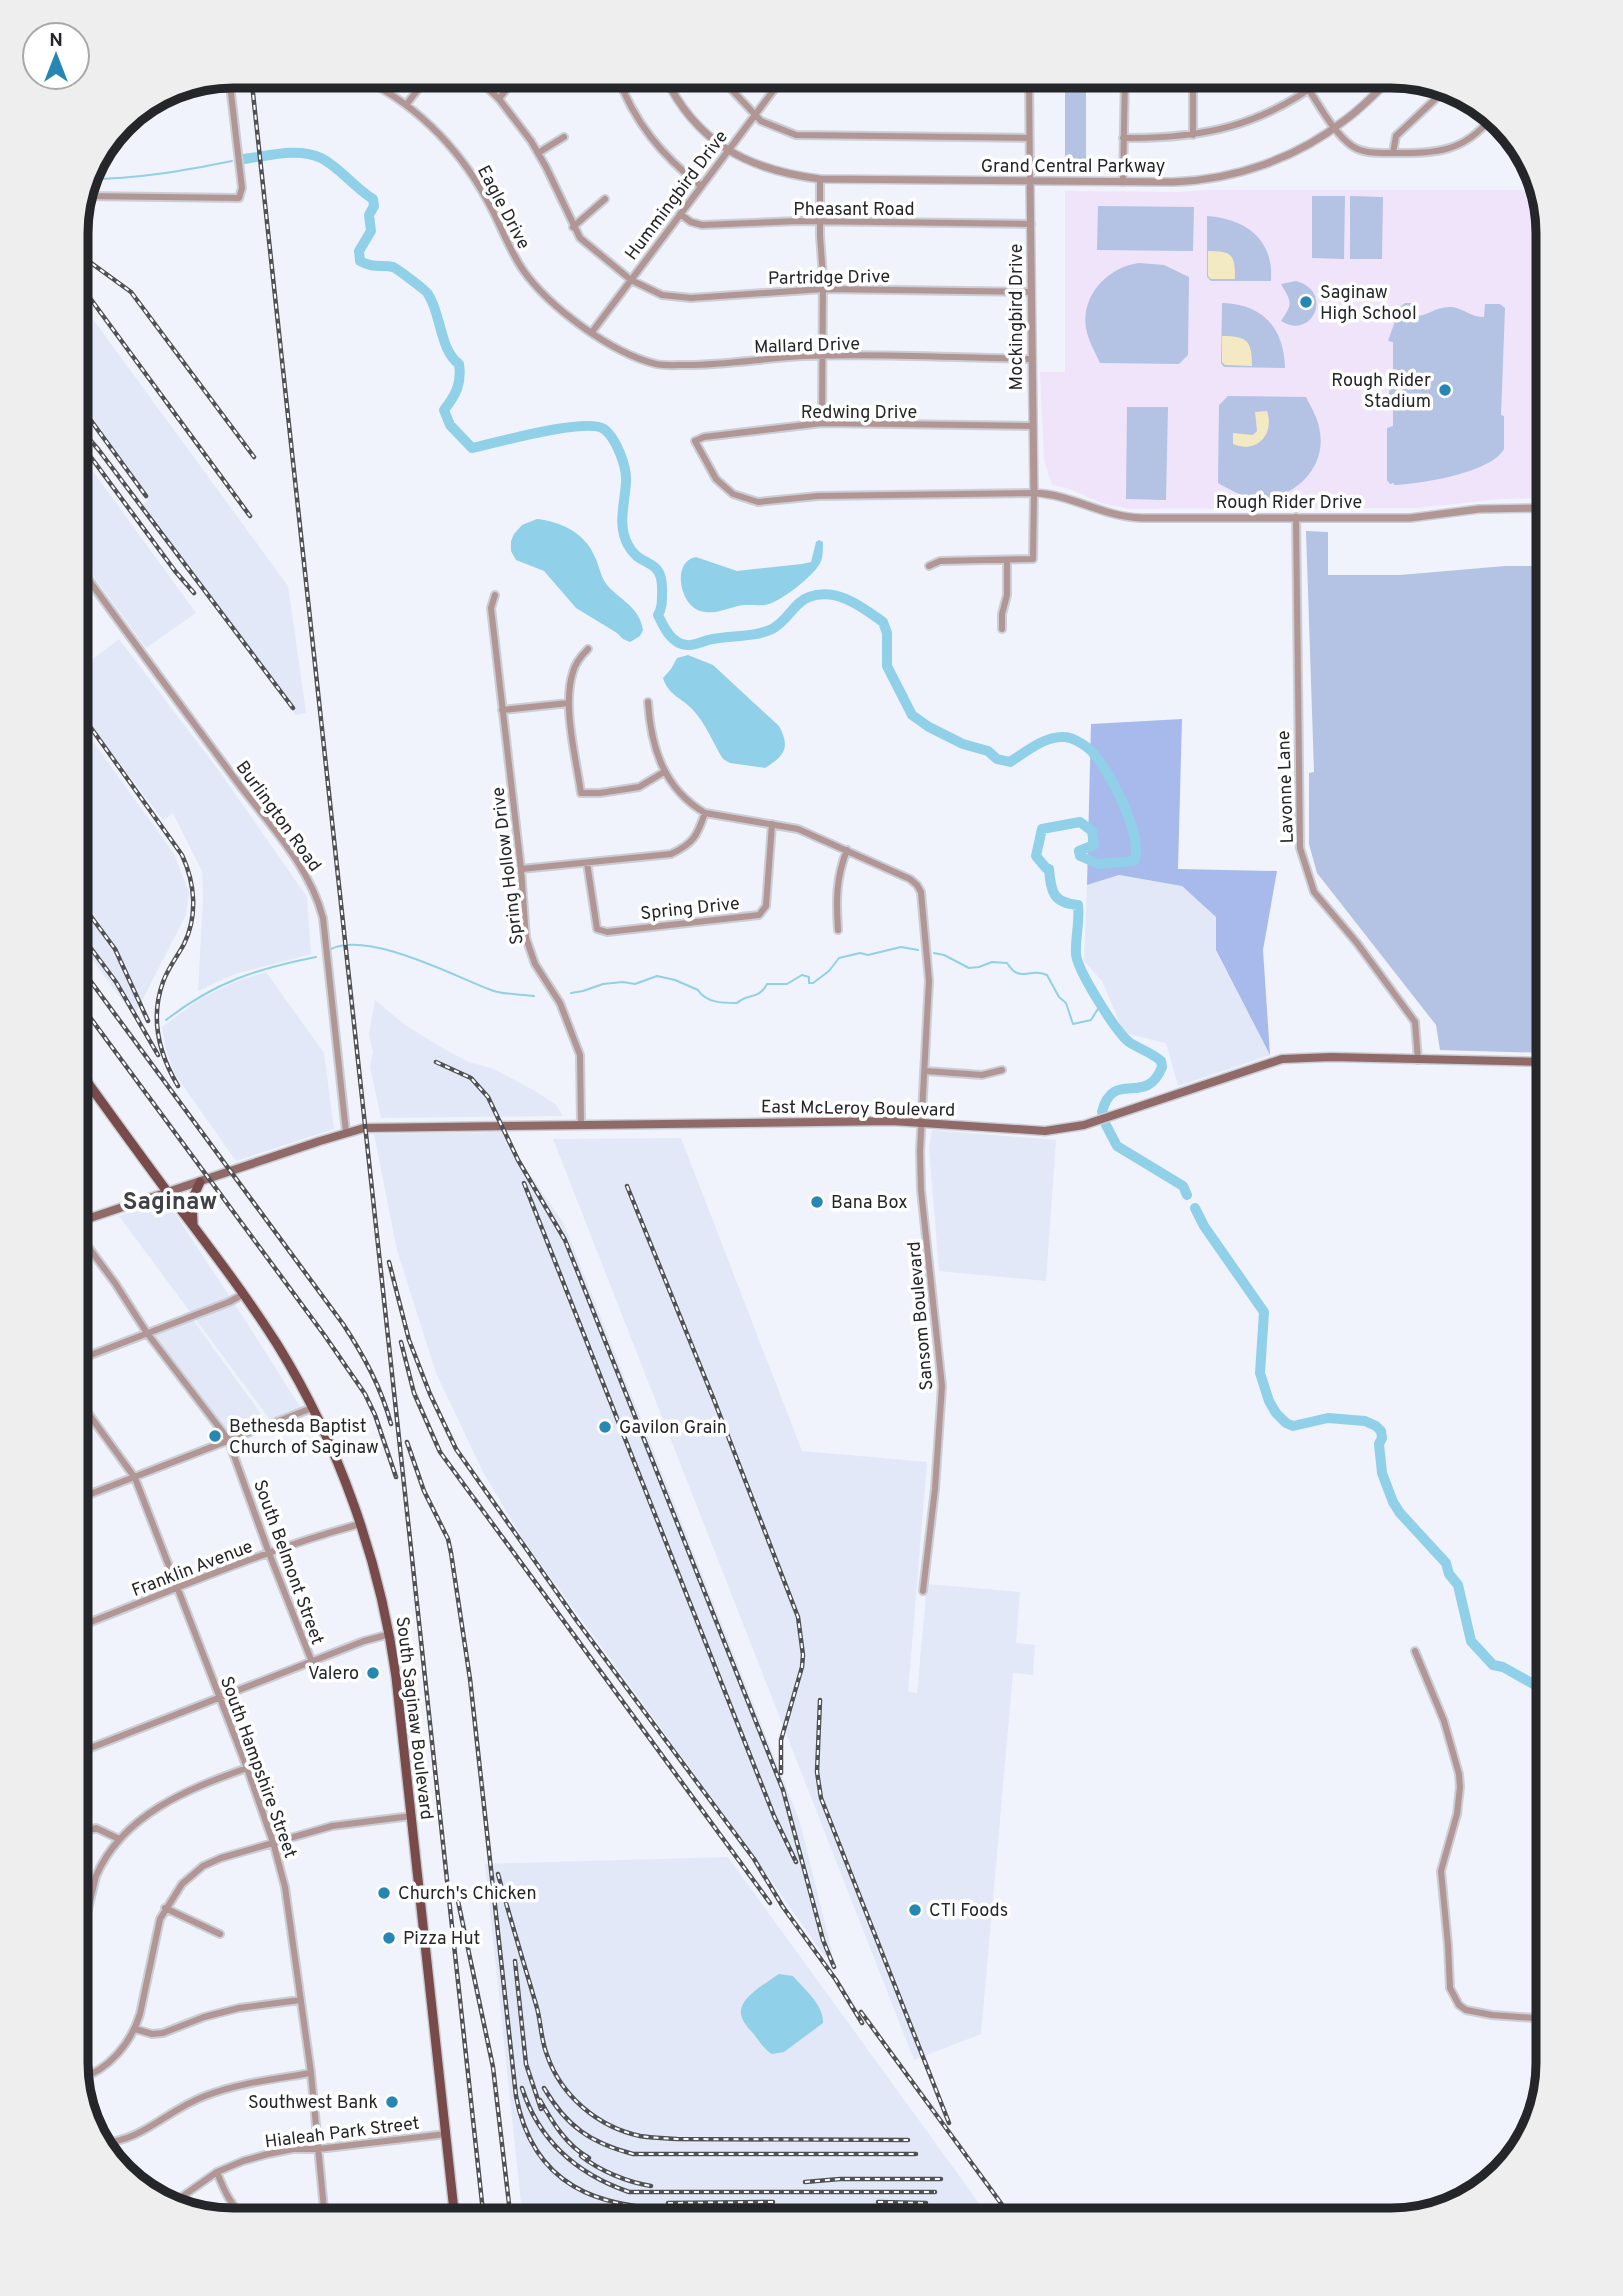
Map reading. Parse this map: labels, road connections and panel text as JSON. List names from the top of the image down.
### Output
{
  "streets": {
    "main road": ["East McLeroy Boulevard", "South Saginaw Boulevard"],
    "street": [
      "Grand Central Parkway",
      "Hummingbird Drive",
      "Eagle Drive",
      "Pheasant Road",
      "Partridge Drive",
      "Mockingbird Drive",
      "Mallard Drive",
      "Redwing Drive",
      "Rough Rider Drive",
      "Lavonne Lane",
      "Burlington Road",
      "Spring Hollow Drive",
      "Spring Drive",
      "Sansom Boulevard",
      "South Belmont Street",
      "Franklin Avenue",
      "South Hampshire Street",
      "Hialeah Park Street"
    ]
  },
  "crossings": [
    ["Grand Central Parkway", "Hummingbird Drive"],
    ["Grand Central Parkway", "Mockingbird Drive"],
    ["Hummingbird Drive", "Eagle Drive"],
    ["Hummingbird Drive", "Pheasant Road"],
    ["Hummingbird Drive", "Partridge Drive"],
    ["Hummingbird Drive", "Mallard Drive"],
    ["Eagle Drive", "Mallard Drive"],
    ["Pheasant Road", "Mockingbird Drive"],
    ["Partridge Drive", "Mockingbird Drive"],
    ["Mockingbird Drive", "Mallard Drive"],
    ["Mockingbird Drive", "Redwing Drive"],
    ["Mockingbird Drive", "Rough Rider Drive"],
    ["Redwing Drive", "Rough Rider Drive"],
    ["Rough Rider Drive", "Lavonne Lane"],
    ["Lavonne Lane", "East McLeroy Boulevard"],
    ["Burlington Road", "East McLeroy Boulevard"],
    ["Spring Hollow Drive", "East McLeroy Boulevard"],
    ["Spring Drive", "Sansom Boulevard"],
    ["East McLeroy Boulevard", "Sansom Boulevard"],
    ["East McLeroy Boulevard", "South Saginaw Boulevard"],
    ["South Belmont Street", "Franklin Avenue"],
    ["Franklin Avenue", "South Saginaw Boulevard"],
    ["Franklin Avenue", "South Hampshire Street"],
    ["South Saginaw Boulevard", "Hialeah Park Street"],
    ["South Hampshire Street", "Hialeah Park Street"]
  ],
  "districts": ["Saginaw"],
  "places": [
    "Saginaw High School",
    "Rough Rider Stadium",
    "Bana Box",
    "Gavilon Grain",
    "Bethesda Baptist Church of Saginaw",
    "Valero",
    "Church's Chicken",
    "CTI Foods",
    "Pizza Hut",
    "Southwest Bank"
  ],
  "north": "top"
}
